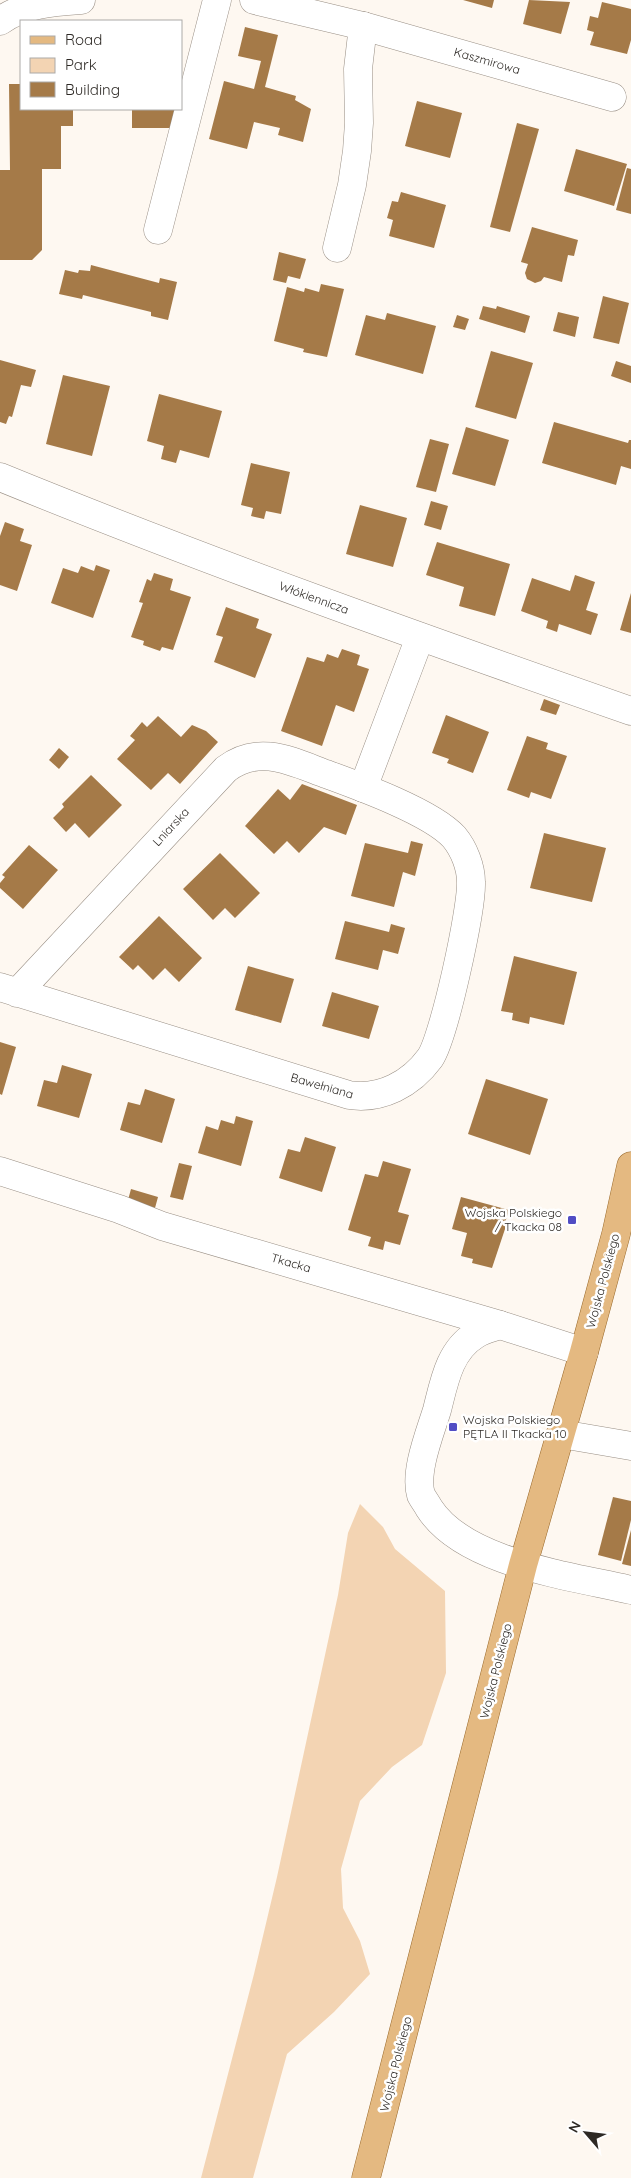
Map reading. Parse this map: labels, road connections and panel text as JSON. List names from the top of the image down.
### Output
{
  "streets": {
    "main road": ["Wojska Polskiego"],
    "street": [
      "Kaszmirowa",
      "Włókiennicza",
      "Lniarska",
      "Bawełniana",
      "Tkacka"
    ]
  },
  "crossings": [
    ["Lniarska", "Bawełniana"],
    ["Tkacka", "Wojska Polskiego"]
  ],
  "places": {
    "transit": ["Wojska Polskiego / Tkacka 08", "Wojska Polskiego PĘTLA II Tkacka 10"]
  },
  "legend": ["Road", "Park", "Building"],
  "north": "top left"
}
